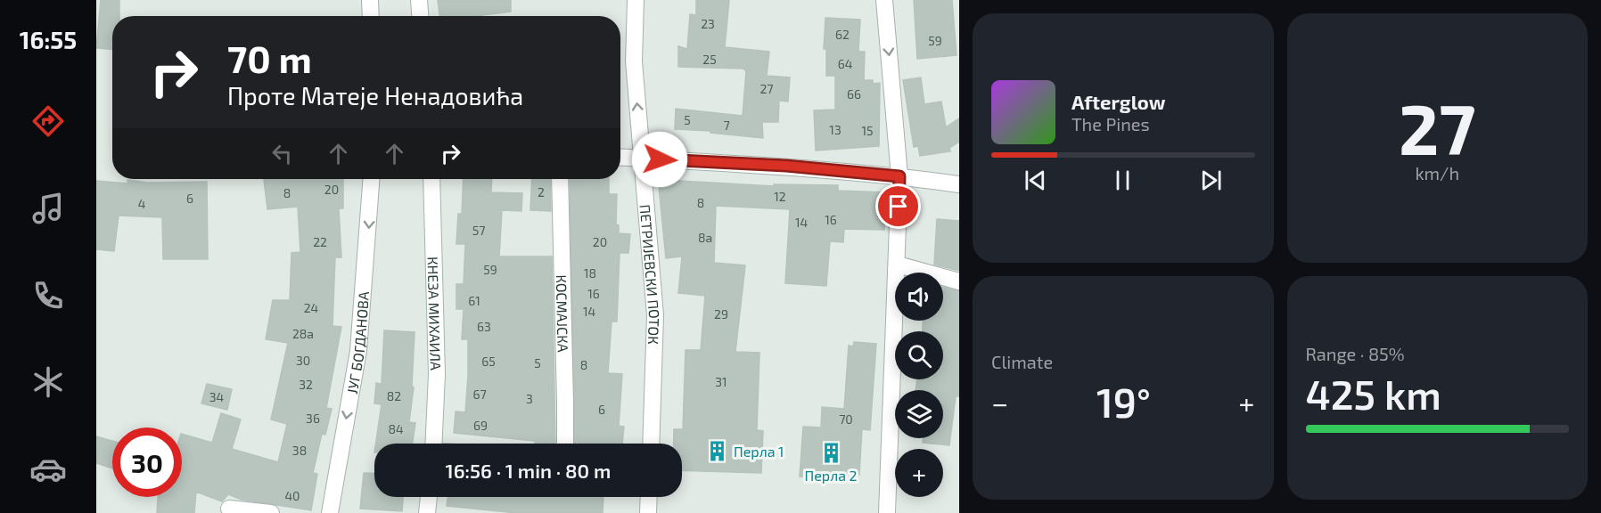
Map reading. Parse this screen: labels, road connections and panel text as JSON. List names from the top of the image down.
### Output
{
  "streets": {
    "street": [
      "ПЕТРИЈЕВСКИ ПОТОК",
      "КНЕЗА МИХАИЛА",
      "КОСМАЈСКА",
      "ЈУГ БОГДАНОВА"
    ]
  },
  "one_way": ["ПЕТРИЈЕВСКИ ПОТОК", "ЈУГ БОГДАНОВА"],
  "places": {
    "building": ["Перла 1", "Перла 2"]
  },
  "house_numbers": [
    "23",
    "62",
    "59",
    "25",
    "64",
    "27",
    "66",
    "5",
    "7",
    "13",
    "15",
    "20",
    "2",
    "8",
    "12",
    "6",
    "8",
    "4",
    "16",
    "14",
    "57",
    "8a",
    "22",
    "20",
    "59",
    "18",
    "16",
    "61",
    "24",
    "14",
    "29",
    "63",
    "28a",
    "30",
    "65",
    "5",
    "8",
    "31",
    "32",
    "67",
    "82",
    "34",
    "3",
    "6",
    "36",
    "70",
    "69",
    "84",
    "38",
    "40"
  ],
  "page": {
    "tabs": "16:55",
    "tile": [
      ["27", "km/h"],
      "Climate",
      ["Range · 85%", "425 km"]
    ],
    "turn": ["70 m", "Проте Матеје Ненадовића"],
    "song": ["Afterglow", "The Pines"],
    "map_buttons": "+",
    "heat": ["−", "19°", "+"],
    "limit": "30",
    "trip": "16:56 · 1 min · 80 m"
  }
}
